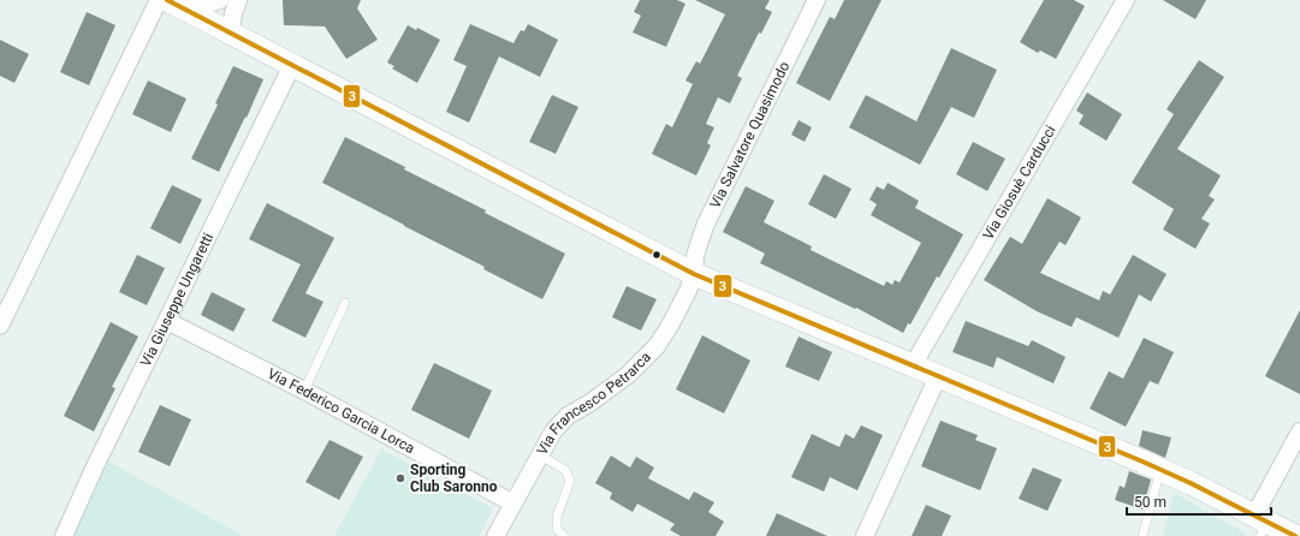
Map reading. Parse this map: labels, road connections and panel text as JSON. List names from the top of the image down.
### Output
{
  "streets": {
    "street": [
      "Via Salvatore Quasimodo",
      "Via Giosuè Carducci",
      "Via Giuseppe Ungaretti",
      "Via Francesco Petrarca",
      "Via Federico Garcia Lorca"
    ]
  },
  "crossings": [
    ["Via Salvatore Quasimodo", "Via Francesco Petrarca"],
    ["Via Giuseppe Ungaretti", "Via Federico Garcia Lorca"],
    ["Via Francesco Petrarca", "Via Federico Garcia Lorca"]
  ],
  "places": ["Sporting Club Saronno"],
  "lines": ["transit line 3"],
  "scale_bar": "50 m"
}
